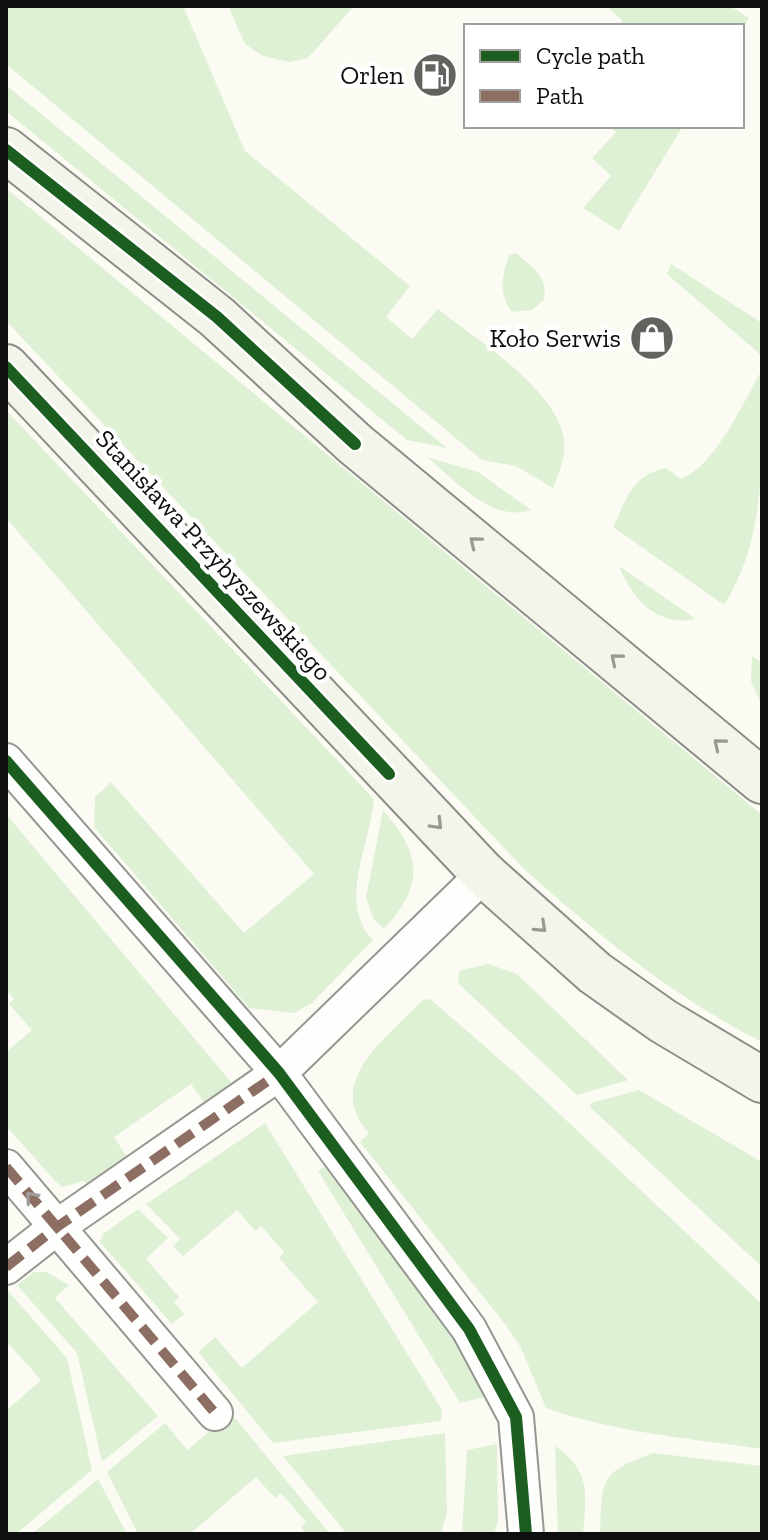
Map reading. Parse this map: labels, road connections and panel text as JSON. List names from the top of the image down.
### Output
{
  "streets": {
    "street": ["Stanisława Przybyszewskiego"]
  },
  "places": {
    "fuel station": ["Orlen"],
    "shop": ["Koło Serwis"]
  },
  "legend": ["Cycle path", "Path"]
}
